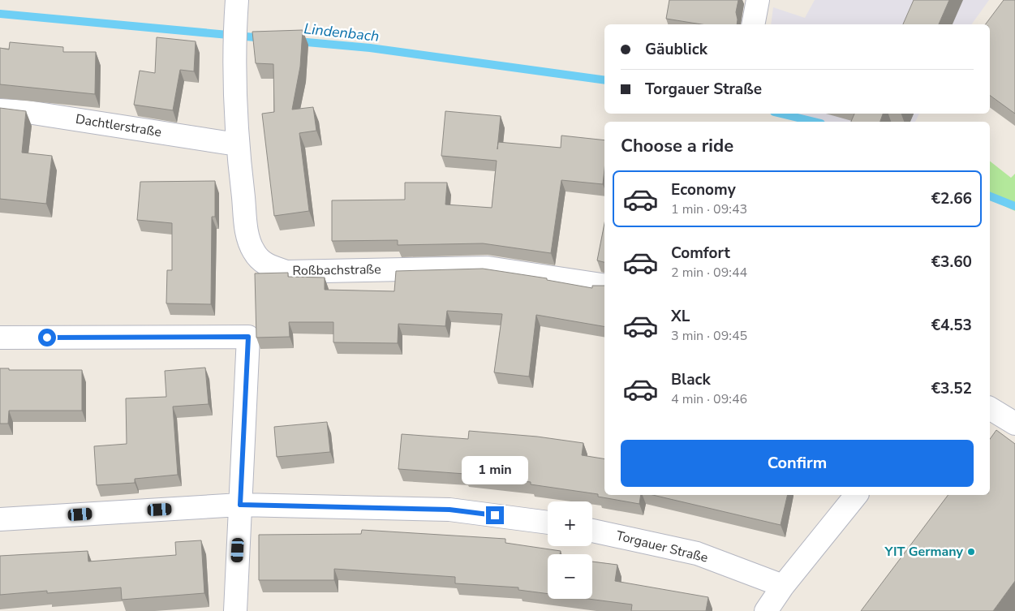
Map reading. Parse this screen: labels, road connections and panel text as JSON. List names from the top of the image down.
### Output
{
  "streets": {
    "street": ["Dachtlerstraße", "Roßbachstraße", "Torgauer Straße"]
  },
  "crossings": [
    ["Dachtlerstraße", "Roßbachstraße"]
  ],
  "water": ["Lindenbach"],
  "places": ["YIT Germany"],
  "page": {
    "banner": ["Gäublick", "Torgauer Straße"],
    "heading": "Choose a ride",
    "list": [
      {
        "name": "Economy",
        "note": "1 min · 09:43",
        "value": "€2.66"
      },
      {
        "name": "Comfort",
        "note": "2 min · 09:44",
        "value": "€3.60"
      },
      {
        "name": "XL",
        "note": "3 min · 09:45",
        "value": "€4.53"
      },
      {
        "name": "Black",
        "note": "4 min · 09:46",
        "value": "€3.52"
      }
    ],
    "buttons": "Confirm",
    "bubble": "1 min",
    "map_buttons": ["+", "−"]
  }
}
